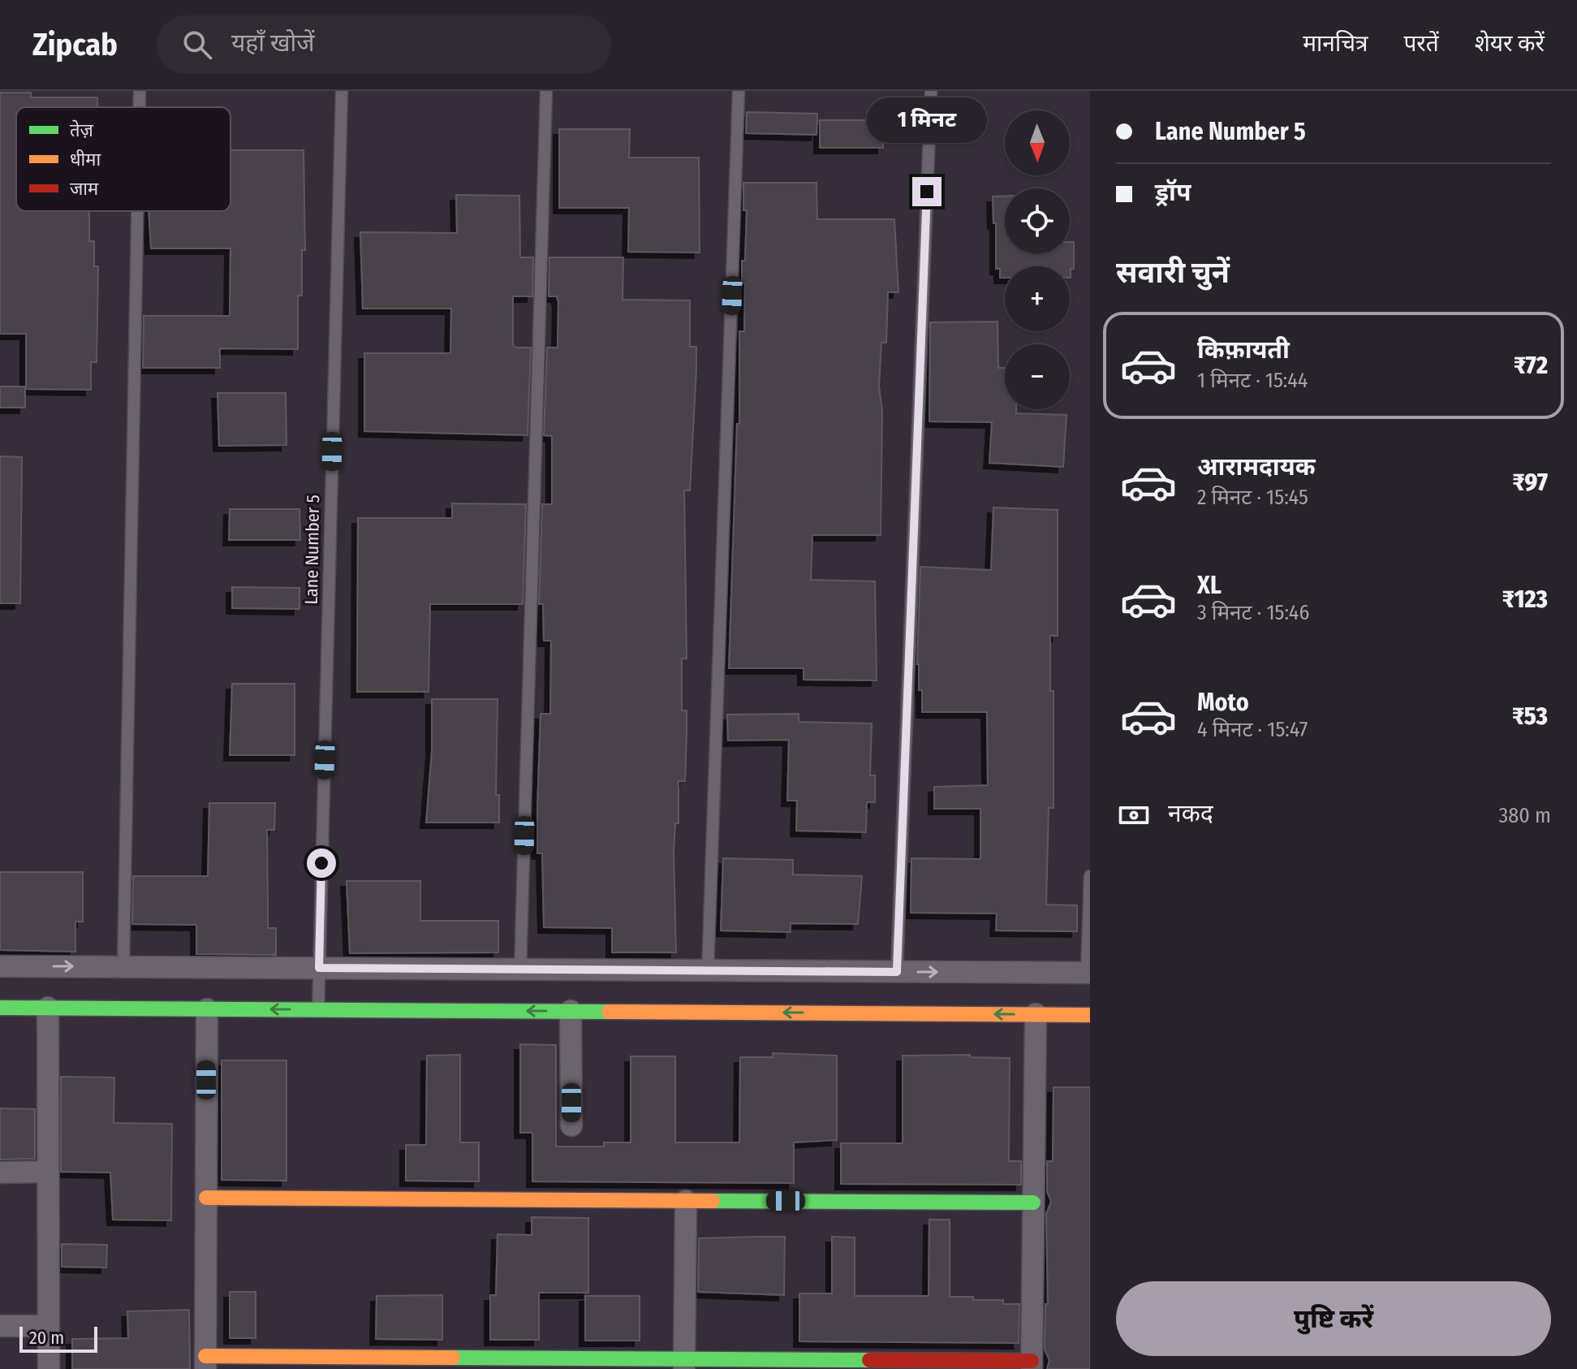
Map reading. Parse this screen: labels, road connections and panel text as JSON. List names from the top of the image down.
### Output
{
  "streets": {
    "lane": ["Lane Number 5"]
  },
  "legend": ["तेज़", "धीमा", "जाम"],
  "scale_bar": "20 m",
  "north": "bottom",
  "page": {
    "header": "Zipcab",
    "search": "यहाँ खोजें",
    "nav": ["मानचित्र", "परतें", "शेयर करें"],
    "banner": ["Lane Number 5", "ड्रॉप"],
    "bubble": "1 मिनट",
    "map_buttons": ["+", "−"],
    "heading": "सवारी चुनें",
    "list": [
      {
        "name": "किफ़ायती",
        "note": "1 मिनट · 15:44",
        "value": "₹72"
      },
      {
        "name": "आरामदायक",
        "note": "2 मिनट · 15:45",
        "value": "₹97"
      },
      {
        "name": "XL",
        "note": "3 मिनट · 15:46",
        "value": "₹123"
      },
      {
        "name": "Moto",
        "note": "4 मिनट · 15:47",
        "value": "₹53"
      }
    ],
    "pay": ["नकद", "380 m"],
    "buttons": "पुष्टि करें",
    "scale": "20 m"
  }
}
